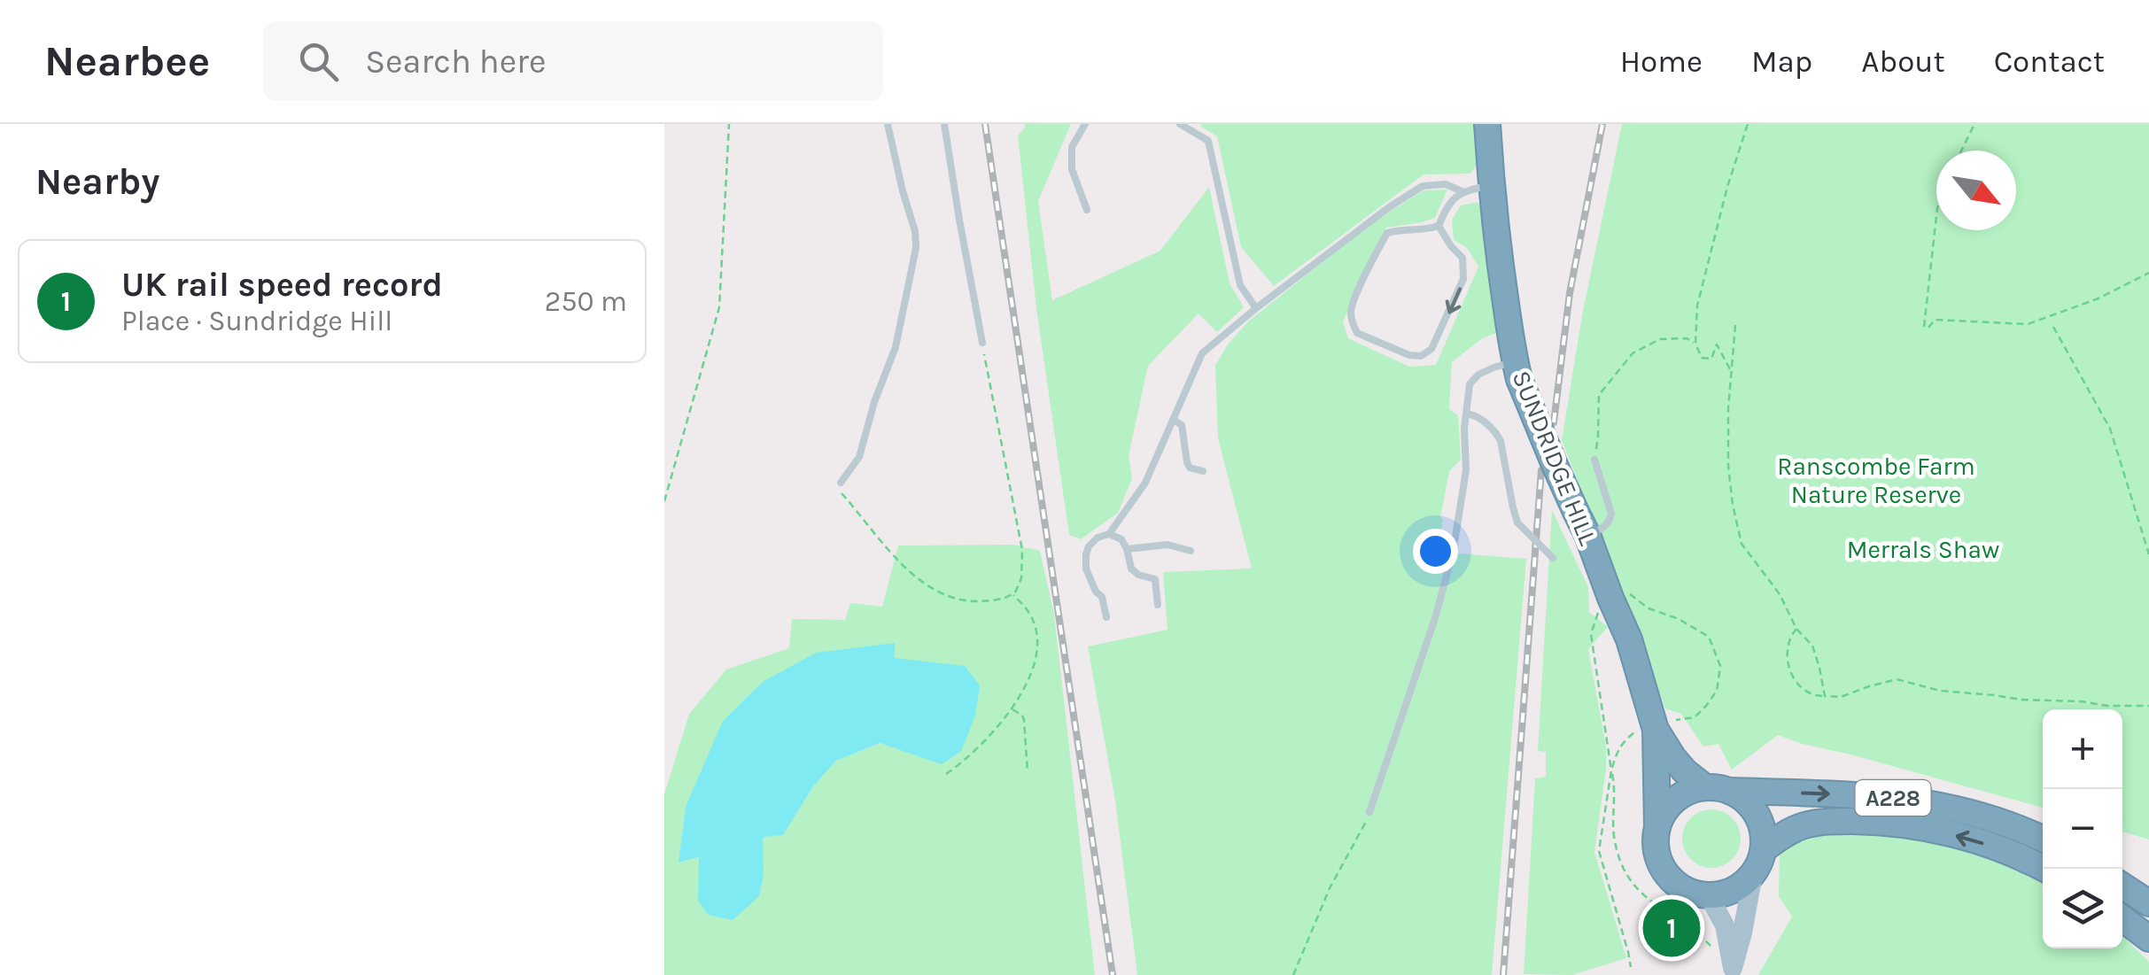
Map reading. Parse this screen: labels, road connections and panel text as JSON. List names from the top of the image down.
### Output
{
  "streets": {
    "highway": ["SUNDRIDGE HILL", "A228"]
  },
  "crossings": [
    ["SUNDRIDGE HILL", "A228"]
  ],
  "parks": ["Ranscombe Farm Nature Reserve", "Merrals Shaw"],
  "north": "bottom right",
  "page": {
    "header": "Nearbee",
    "search": "Search here",
    "nav": [
      "Home",
      "Map",
      "About",
      "Contact"
    ],
    "heading": "Nearby",
    "list": [
      {
        "mark": "1",
        "name": "UK rail speed record",
        "note": "Place · Sundridge Hill",
        "value": "250 m"
      }
    ],
    "map_buttons": ["+", "−"],
    "pins": "1"
  }
}
